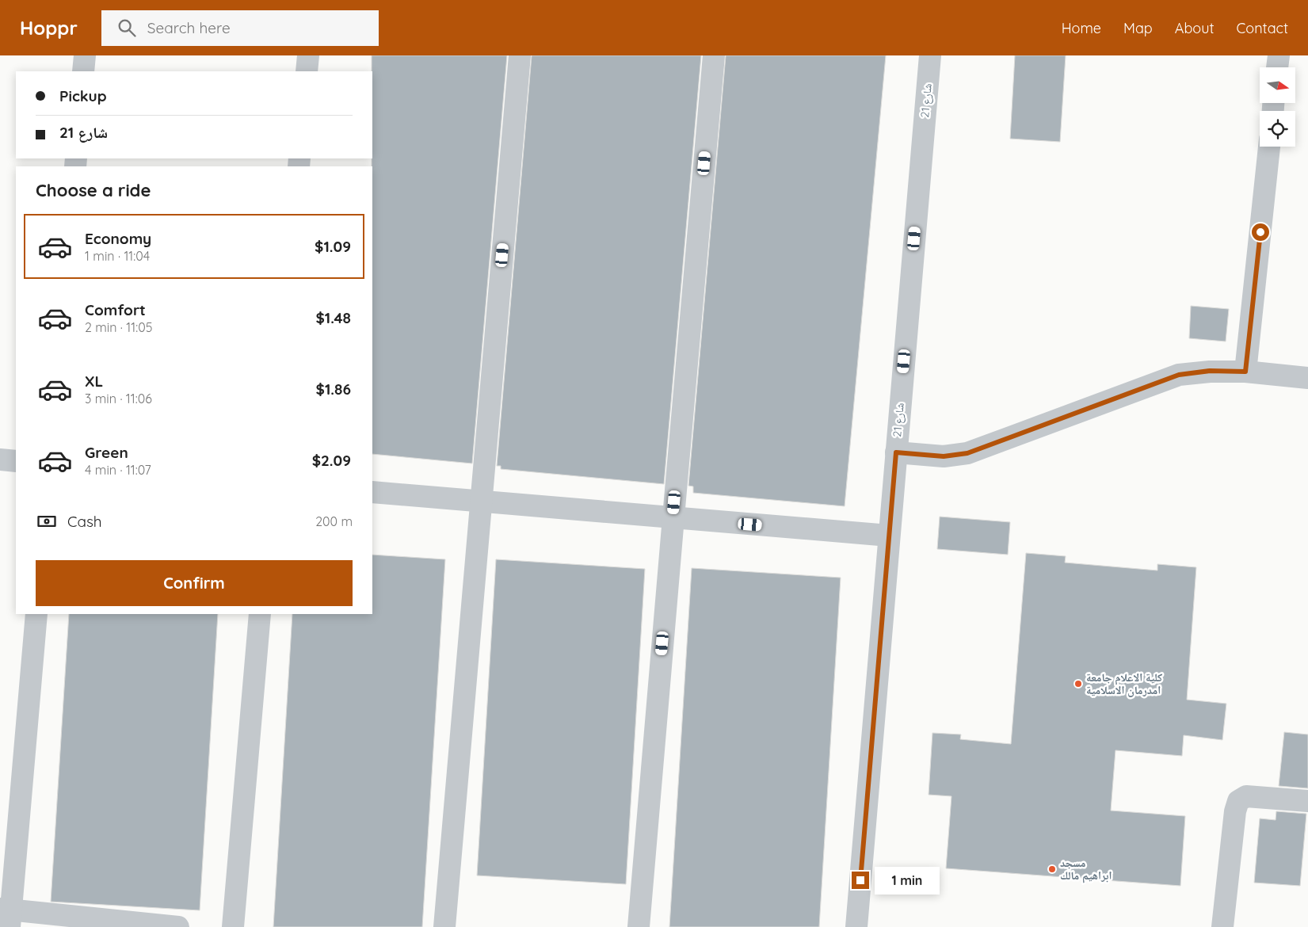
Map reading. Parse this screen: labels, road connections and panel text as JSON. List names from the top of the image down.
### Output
{
  "streets": {
    "street": ["شارع 21"]
  },
  "places": ["كلية الاعلام جامعة امدرمان الاسلامية", "مسجد ابراهيم مالك"],
  "north": "right",
  "page": {
    "header": "Hoppr",
    "search": "Search here",
    "nav": [
      "Home",
      "Map",
      "About",
      "Contact"
    ],
    "banner": ["Pickup", "شارع 21"],
    "heading": "Choose a ride",
    "list": [
      {
        "name": "Economy",
        "note": "1 min · 11:04",
        "value": "$1.09"
      },
      {
        "name": "Comfort",
        "note": "2 min · 11:05",
        "value": "$1.48"
      },
      {
        "name": "XL",
        "note": "3 min · 11:06",
        "value": "$1.86"
      },
      {
        "name": "Green",
        "note": "4 min · 11:07",
        "value": "$2.09"
      }
    ],
    "pay": ["Cash", "200 m"],
    "buttons": "Confirm",
    "bubble": "1 min"
  }
}
